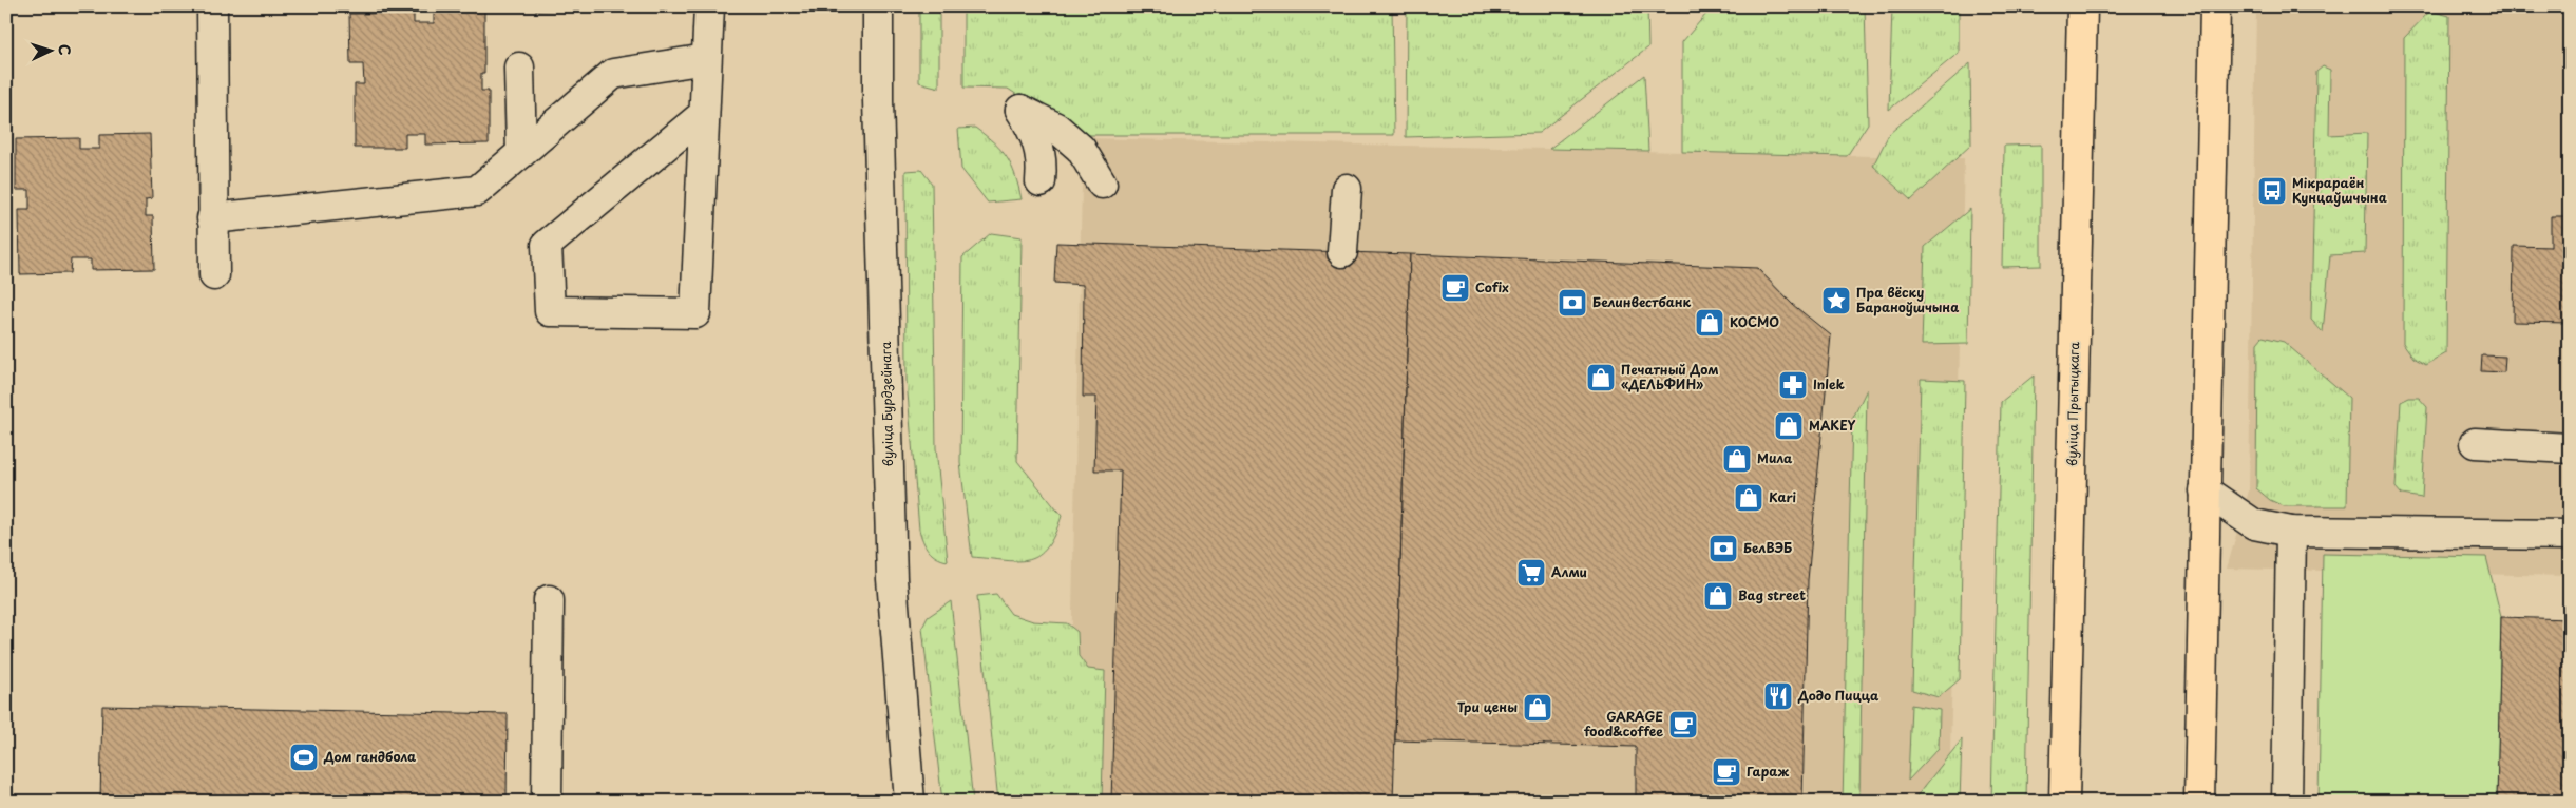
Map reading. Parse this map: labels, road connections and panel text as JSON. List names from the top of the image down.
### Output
{
  "streets": {
    "main road": ["вуліца Прытыцкага"],
    "street": ["вуліца Бурдзейнага"]
  },
  "places": {
    "bus stop": ["Мікрараён Кунцаўшчына"],
    "cafe": ["Cofix", "GARAGE food&coffee", "Гараж"],
    "place": ["Пра вёску Бараноўшчына"],
    "bank": ["Белинвестбанк", "БелВЭБ"],
    "shop": [
      "КОСМО",
      "Печатный Дом «ДЕЛЬФИН»",
      "MAKEY",
      "Мила",
      "Kari",
      "Bag street",
      "Три цены"
    ],
    "pharmacy": ["Inlek"],
    "supermarket": ["Алми"],
    "restaurant": ["Додо Пицца"],
    "sports": ["Дом гандбола"]
  },
  "north": "right"
}
